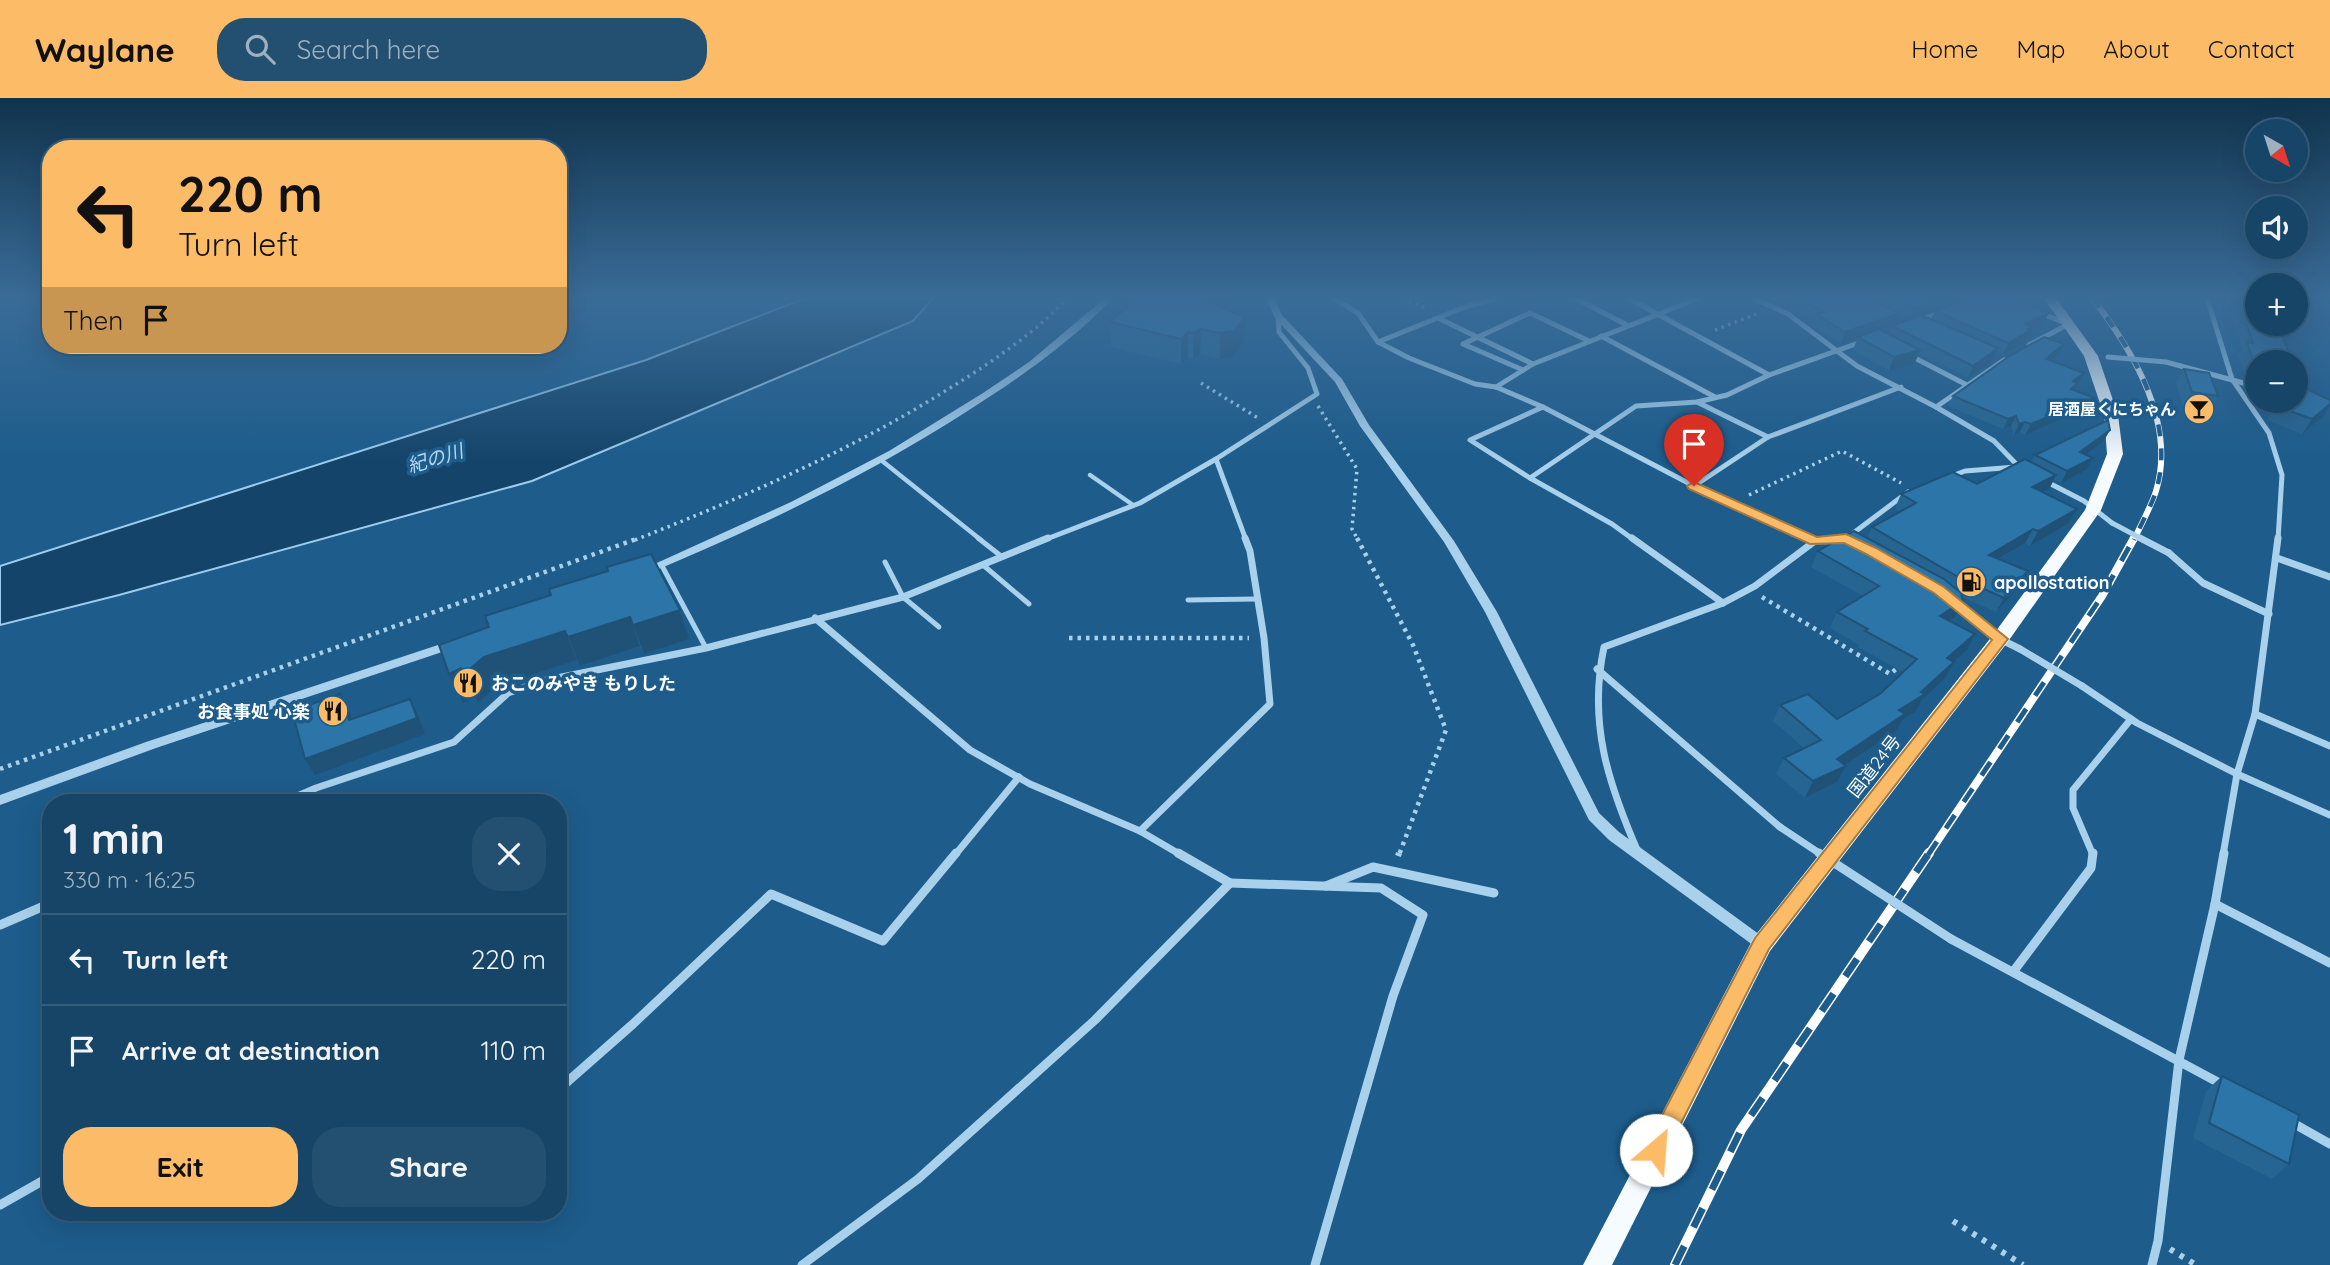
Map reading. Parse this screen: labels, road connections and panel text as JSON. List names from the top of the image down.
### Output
{
  "streets": {
    "highway": ["国道24号"]
  },
  "water": ["紀の川"],
  "places": {
    "bar": ["居酒屋くにちゃん"],
    "fuel station": ["apollostation"],
    "restaurant": ["おこのみやき もりした", "お食事処 心楽"]
  },
  "north": "bottom right",
  "page": {
    "header": "Waylane",
    "search": "Search here",
    "nav": [
      "Home",
      "Map",
      "About",
      "Contact"
    ],
    "map_buttons": ["+", "−"],
    "turn": ["220 m", "Turn left"],
    "then": "Then",
    "heading": ["1 min", "330 m · 16:25"],
    "list": [
      {
        "name": "Turn left",
        "value": "220 m"
      },
      {
        "name": "Arrive at destination",
        "value": "110 m"
      }
    ],
    "buttons": ["Exit", "Share"]
  }
}
